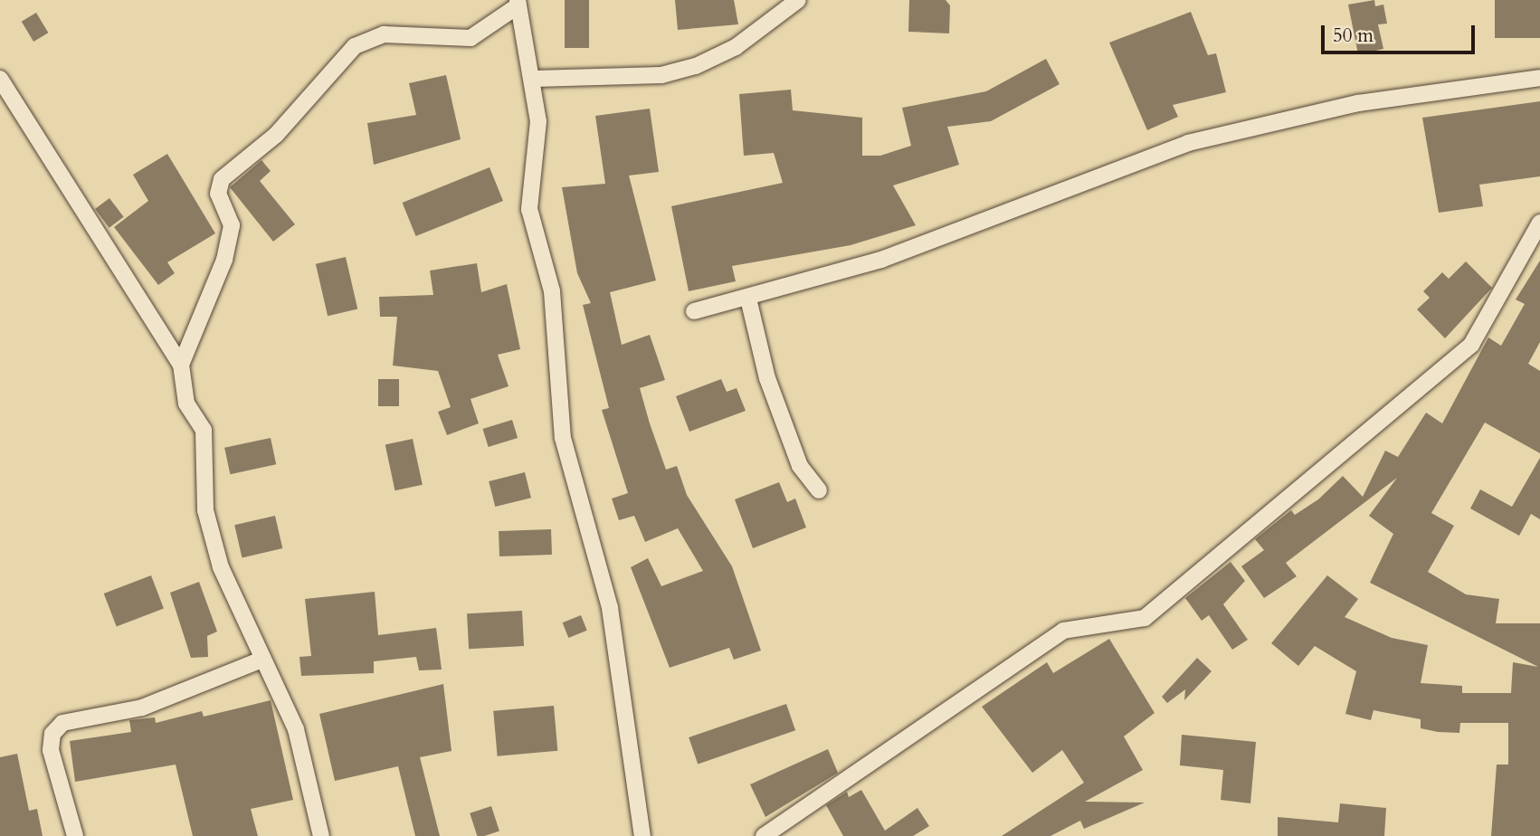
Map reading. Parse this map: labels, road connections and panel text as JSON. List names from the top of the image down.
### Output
{
  "scale_bar": "50 m"
}
